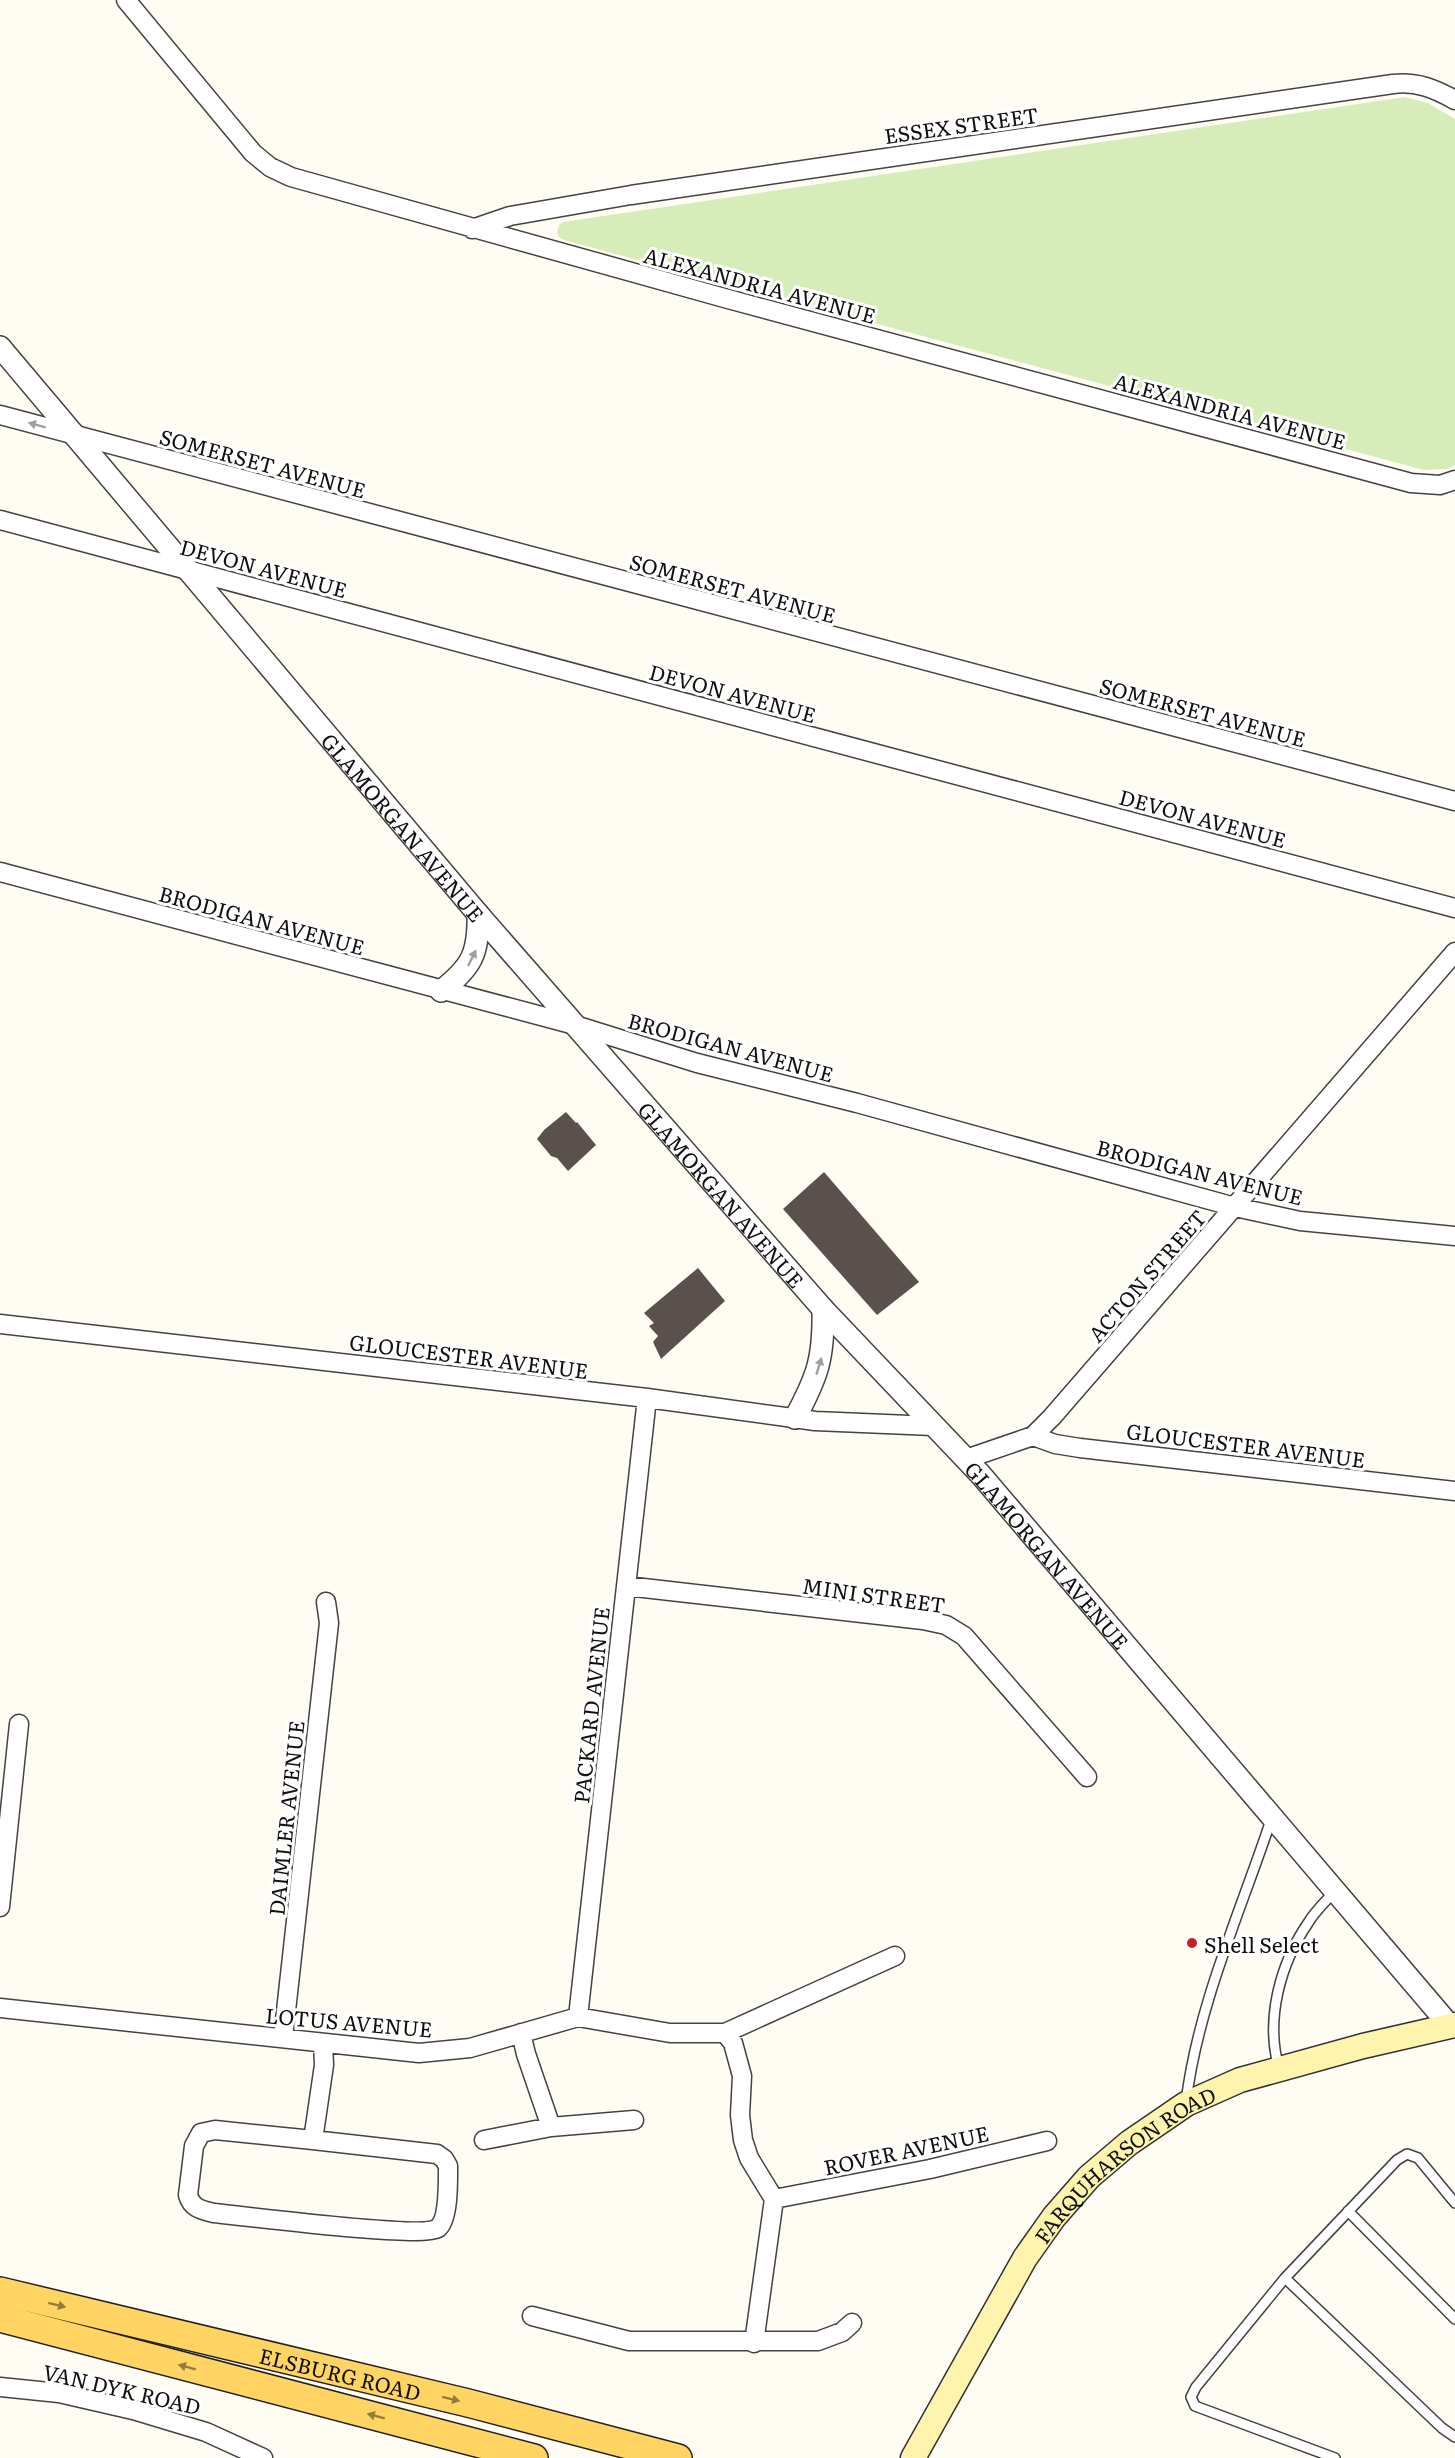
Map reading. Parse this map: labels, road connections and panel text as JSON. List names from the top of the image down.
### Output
{
  "streets": {
    "main road": ["FARQUHARSON ROAD", "ELSBURG ROAD"],
    "street": [
      "ESSEX STREET",
      "ALEXANDRIA AVENUE",
      "SOMERSET AVENUE",
      "DEVON AVENUE",
      "GLAMORGAN AVENUE",
      "BRODIGAN AVENUE",
      "ACTON STREET",
      "GLOUCESTER AVENUE",
      "MINI STREET",
      "PACKARD AVENUE",
      "DAIMLER AVENUE",
      "LOTUS AVENUE",
      "ROVER AVENUE",
      "VAN DYK ROAD"
    ]
  },
  "crossings": [
    ["ESSEX STREET", "ALEXANDRIA AVENUE"],
    ["SOMERSET AVENUE", "GLAMORGAN AVENUE"],
    ["DEVON AVENUE", "GLAMORGAN AVENUE"],
    ["GLAMORGAN AVENUE", "BRODIGAN AVENUE"],
    ["GLAMORGAN AVENUE", "ACTON STREET"],
    ["GLAMORGAN AVENUE", "GLOUCESTER AVENUE"],
    ["GLAMORGAN AVENUE", "FARQUHARSON ROAD"],
    ["BRODIGAN AVENUE", "ACTON STREET"],
    ["ACTON STREET", "GLOUCESTER AVENUE"],
    ["GLOUCESTER AVENUE", "PACKARD AVENUE"],
    ["MINI STREET", "PACKARD AVENUE"],
    ["PACKARD AVENUE", "LOTUS AVENUE"],
    ["DAIMLER AVENUE", "LOTUS AVENUE"]
  ],
  "places": ["Shell Select"]
}
